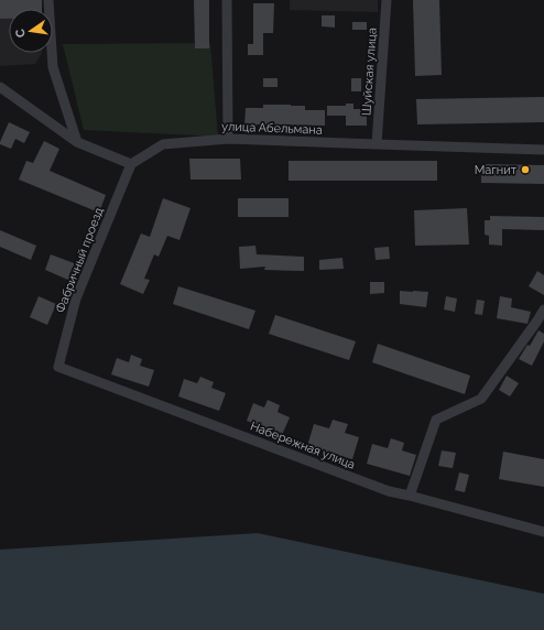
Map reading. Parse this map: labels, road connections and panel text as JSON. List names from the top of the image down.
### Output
{
  "streets": {
    "street": [
      "Шуйская улица",
      "улица Абельмана",
      "Фабричный проезд",
      "Набережная улица"
    ]
  },
  "crossings": [
    ["Шуйская улица", "улица Абельмана"],
    ["улица Абельмана", "Фабричный проезд"],
    ["Фабричный проезд", "Набережная улица"]
  ],
  "places": ["Магнит"],
  "north": "left"
}
